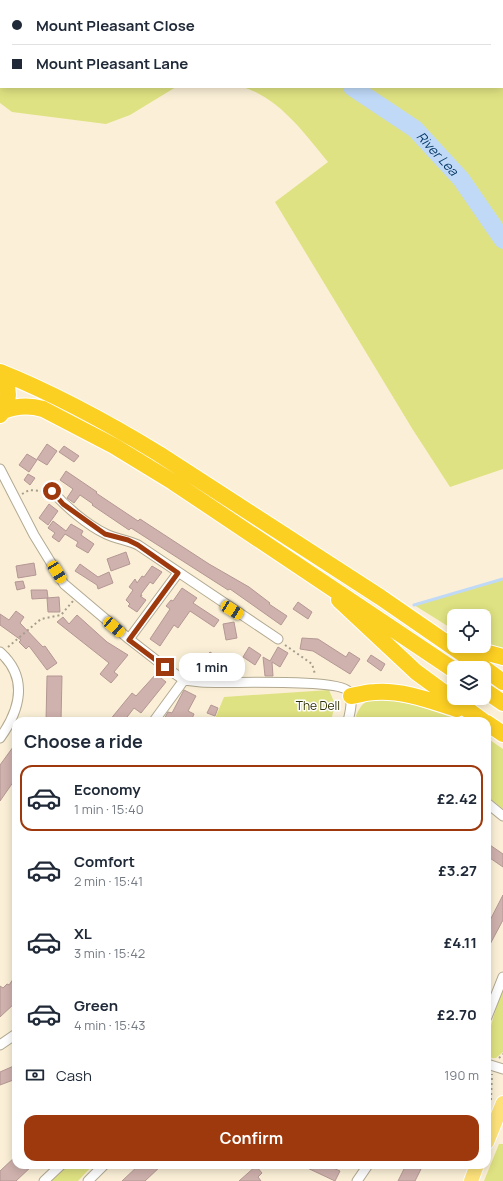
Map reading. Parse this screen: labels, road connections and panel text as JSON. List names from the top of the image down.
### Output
{
  "water": ["River Lea"],
  "parks": ["The Dell"],
  "page": {
    "banner": ["Mount Pleasant Close", "Mount Pleasant Lane"],
    "bubble": "1 min",
    "heading": "Choose a ride",
    "list": [
      {
        "name": "Economy",
        "note": "1 min · 15:40",
        "value": "£2.42"
      },
      {
        "name": "Comfort",
        "note": "2 min · 15:41",
        "value": "£3.27"
      },
      {
        "name": "XL",
        "note": "3 min · 15:42",
        "value": "£4.11"
      },
      {
        "name": "Green",
        "note": "4 min · 15:43",
        "value": "£2.70"
      }
    ],
    "pay": ["Cash", "190 m"],
    "buttons": "Confirm"
  }
}
